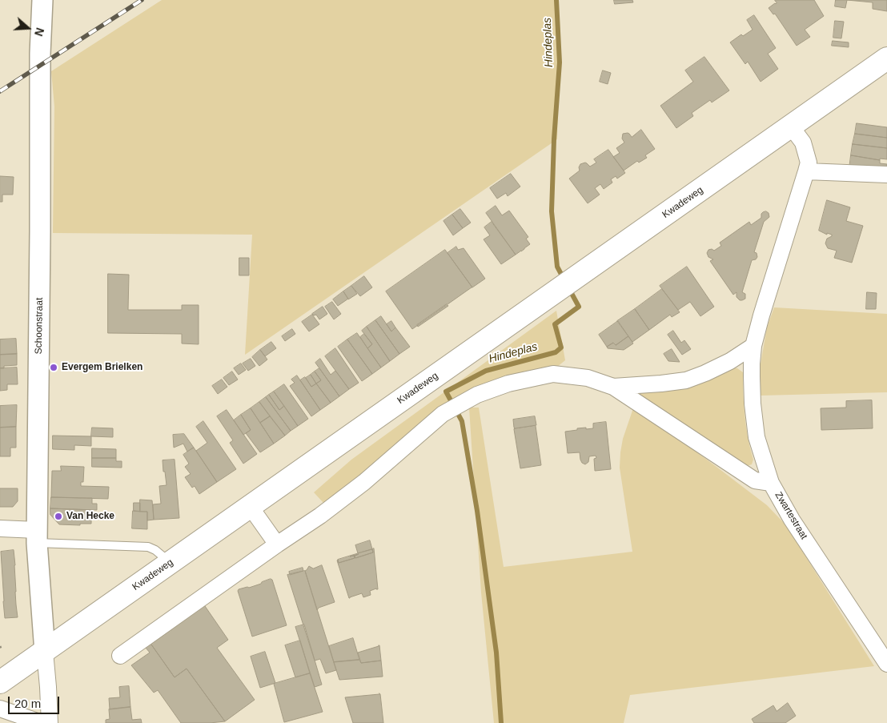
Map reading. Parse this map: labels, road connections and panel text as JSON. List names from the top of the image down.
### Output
{
  "streets": {
    "main road": ["Kwadeweg"],
    "street": ["Schoonstraat", "Zwartestraat"]
  },
  "crossings": [
    ["Kwadeweg", "Schoonstraat"]
  ],
  "water": ["Hindeplas"],
  "places": ["Evergem Brielken", "Van Hecke"],
  "scale_bar": "20 m",
  "north": "right"
}
